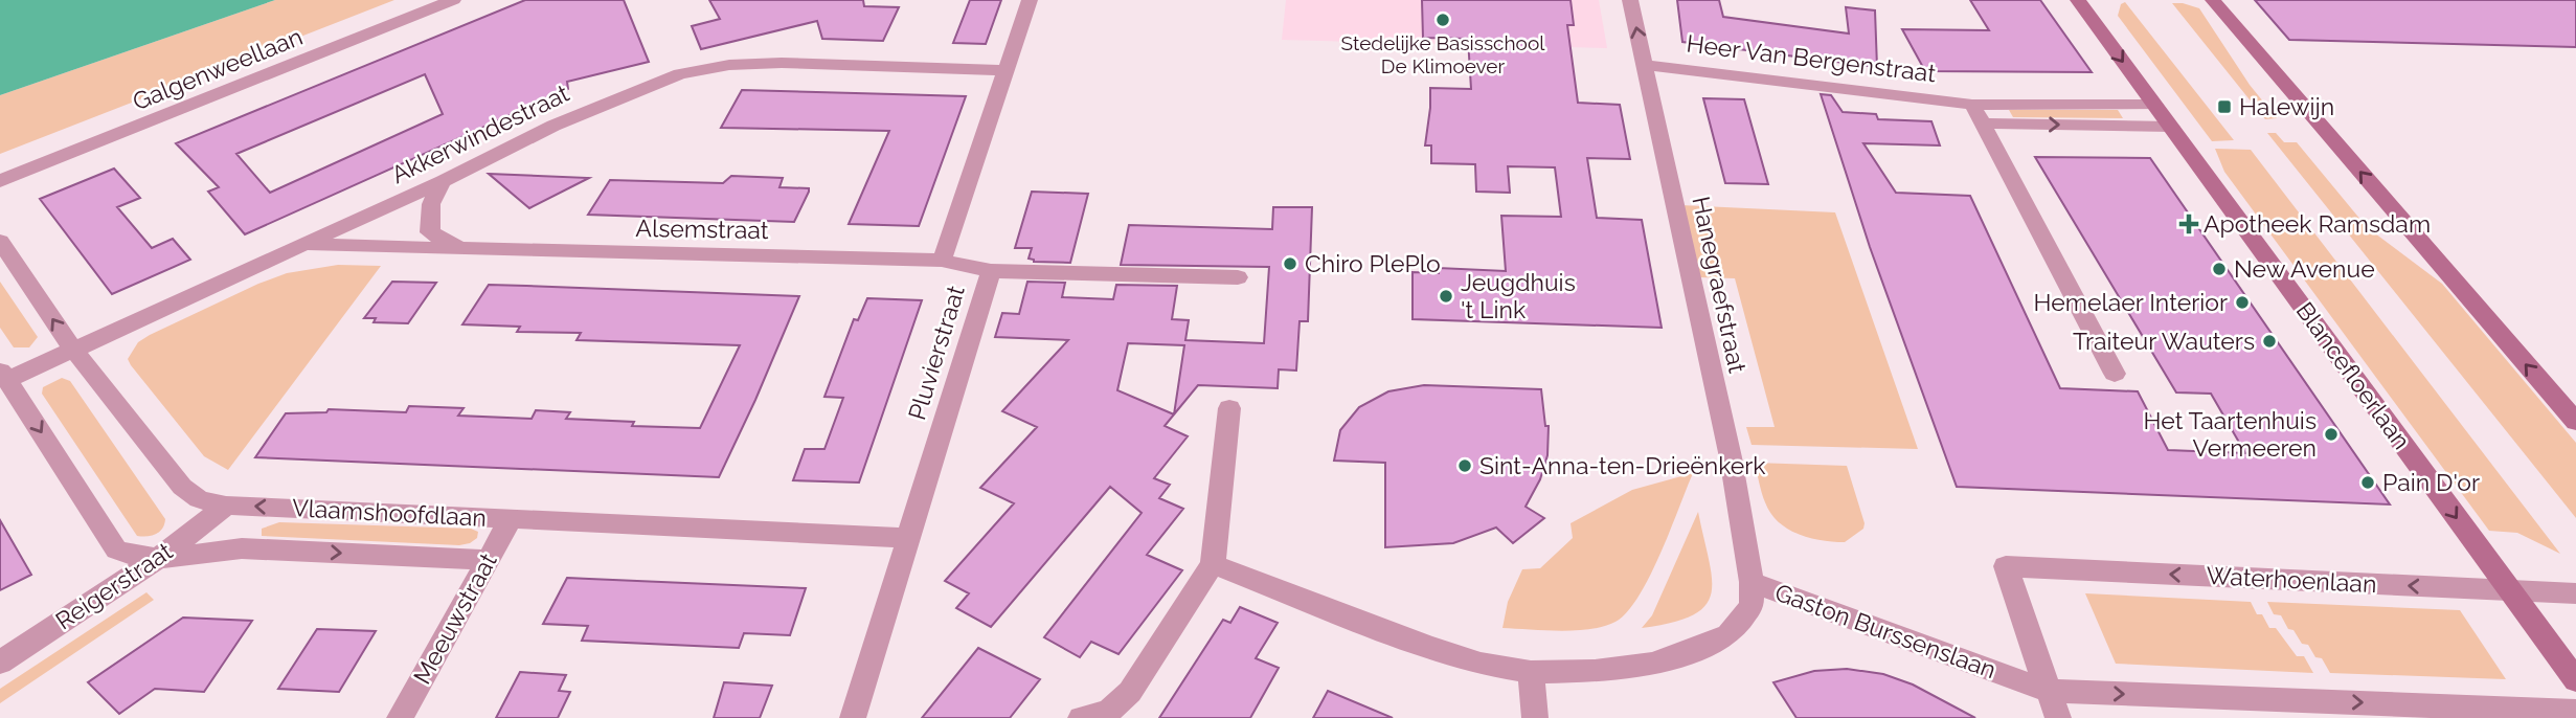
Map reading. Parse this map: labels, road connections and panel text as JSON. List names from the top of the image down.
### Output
{
  "streets": {
    "street": [
      "Heer Van Bergenstraat",
      "Galgenweellaan",
      "Akkerwindestraat",
      "Alsemstraat",
      "Hanegraefstraat",
      "Pluvierstraat",
      "Blancefloerlaan",
      "Vlaamshoofdlaan",
      "Waterhoenlaan",
      "Reigerstraat",
      "Meeuwstraat",
      "Gaston Burssenslaan"
    ]
  },
  "crossings": [
    ["Heer Van Bergenstraat", "Hanegraefstraat"],
    ["Heer Van Bergenstraat", "Blancefloerlaan"],
    ["Akkerwindestraat", "Alsemstraat"],
    ["Akkerwindestraat", "Pluvierstraat"],
    ["Akkerwindestraat", "Vlaamshoofdlaan"],
    ["Alsemstraat", "Pluvierstraat"],
    ["Hanegraefstraat", "Gaston Burssenslaan"],
    ["Pluvierstraat", "Vlaamshoofdlaan"],
    ["Blancefloerlaan", "Waterhoenlaan"],
    ["Vlaamshoofdlaan", "Reigerstraat"],
    ["Vlaamshoofdlaan", "Meeuwstraat"],
    ["Waterhoenlaan", "Gaston Burssenslaan"]
  ],
  "places": {
    "other": [
      "Stedelijke Basisschool De Klimoever",
      "Chiro PlePlo",
      "New Avenue",
      "Jeugdhuis 't Link",
      "Hemelaer Interior",
      "Traiteur Wauters",
      "Het Taartenhuis Vermeeren",
      "Sint-Anna-ten-Drieënkerk",
      "Pain D'or"
    ],
    "transit": ["Halewijn"],
    "health": ["Apotheek Ramsdam"]
  }
}
